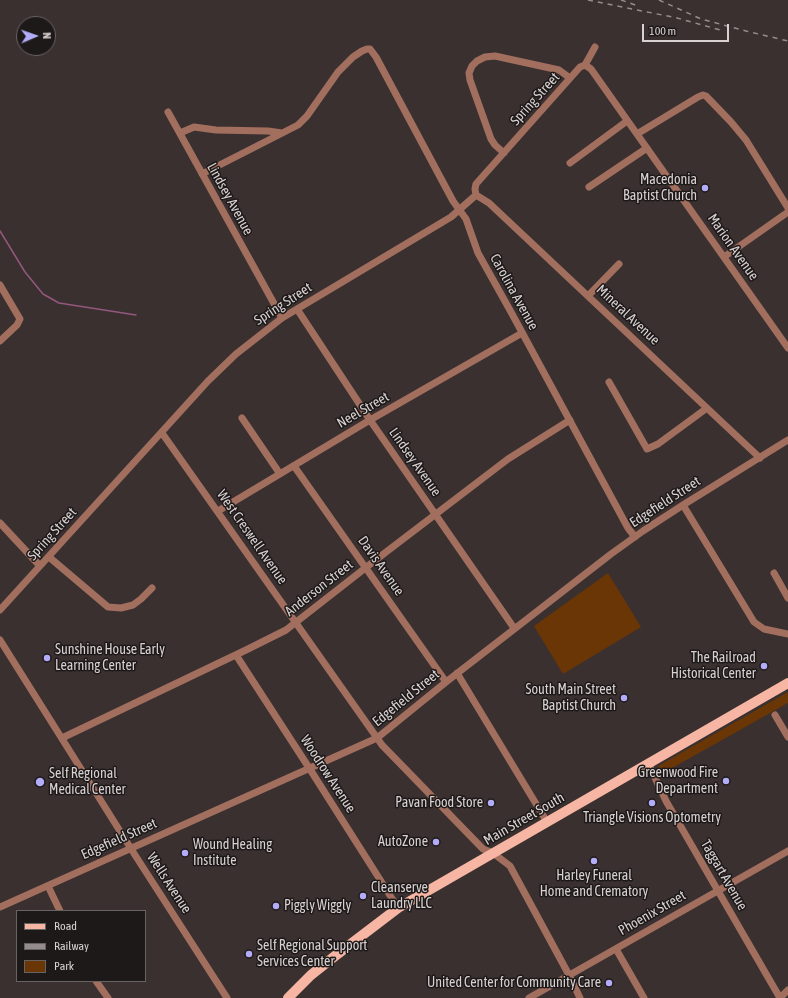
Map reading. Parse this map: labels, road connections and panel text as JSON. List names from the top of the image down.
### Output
{
  "streets": {
    "main road": ["Main Street South"],
    "street": [
      "Spring Street",
      "Lindsey Avenue",
      "Marion Avenue",
      "Carolina Avenue",
      "Mineral Avenue",
      "Neel Street",
      "Edgefield Street",
      "West Creswell Avenue",
      "Davis Avenue",
      "Anderson Street",
      "Woodrow Avenue",
      "Taggart Avenue",
      "Wells Avenue",
      "Phoenix Street"
    ]
  },
  "crossings": [
    ["Spring Street", "Lindsey Avenue"],
    ["Spring Street", "Marion Avenue"],
    ["Spring Street", "Carolina Avenue"],
    ["Spring Street", "Mineral Avenue"],
    ["Spring Street", "West Creswell Avenue"],
    ["Lindsey Avenue", "Neel Street"],
    ["Lindsey Avenue", "Edgefield Street"],
    ["Lindsey Avenue", "Anderson Street"],
    ["Carolina Avenue", "Neel Street"],
    ["Carolina Avenue", "Edgefield Street"],
    ["Carolina Avenue", "Anderson Street"],
    ["Mineral Avenue", "Edgefield Street"],
    ["Neel Street", "West Creswell Avenue"],
    ["Neel Street", "Davis Avenue"],
    ["Edgefield Street", "West Creswell Avenue"],
    ["Edgefield Street", "Davis Avenue"],
    ["Edgefield Street", "Woodrow Avenue"],
    ["Edgefield Street", "Wells Avenue"],
    ["West Creswell Avenue", "Anderson Street"],
    ["West Creswell Avenue", "Main Street South"],
    ["West Creswell Avenue", "Phoenix Street"],
    ["Davis Avenue", "Anderson Street"],
    ["Anderson Street", "Woodrow Avenue"],
    ["Anderson Street", "Wells Avenue"],
    ["Woodrow Avenue", "Main Street South"],
    ["Main Street South", "Taggart Avenue"],
    ["Taggart Avenue", "Phoenix Street"]
  ],
  "places": [
    "Macedonia Baptist Church",
    "Sunshine House Early Learning Center",
    "The Railroad Historical Center",
    "South Main Street Baptist Church",
    "Greenwood Fire Department",
    "Self Regional Medical Center",
    "Pavan Food Store",
    "Triangle Visions Optometry",
    "AutoZone",
    "Wound Healing Institute",
    "Harley Funeral Home and Crematory",
    "Cleanserve Laundry LLC",
    "Piggly Wiggly",
    "Self Regional Support Services Center",
    "United Center for Community Care"
  ],
  "legend": ["Road", "Railway", "Park"],
  "scale_bar": "100 m",
  "north": "right"
}
